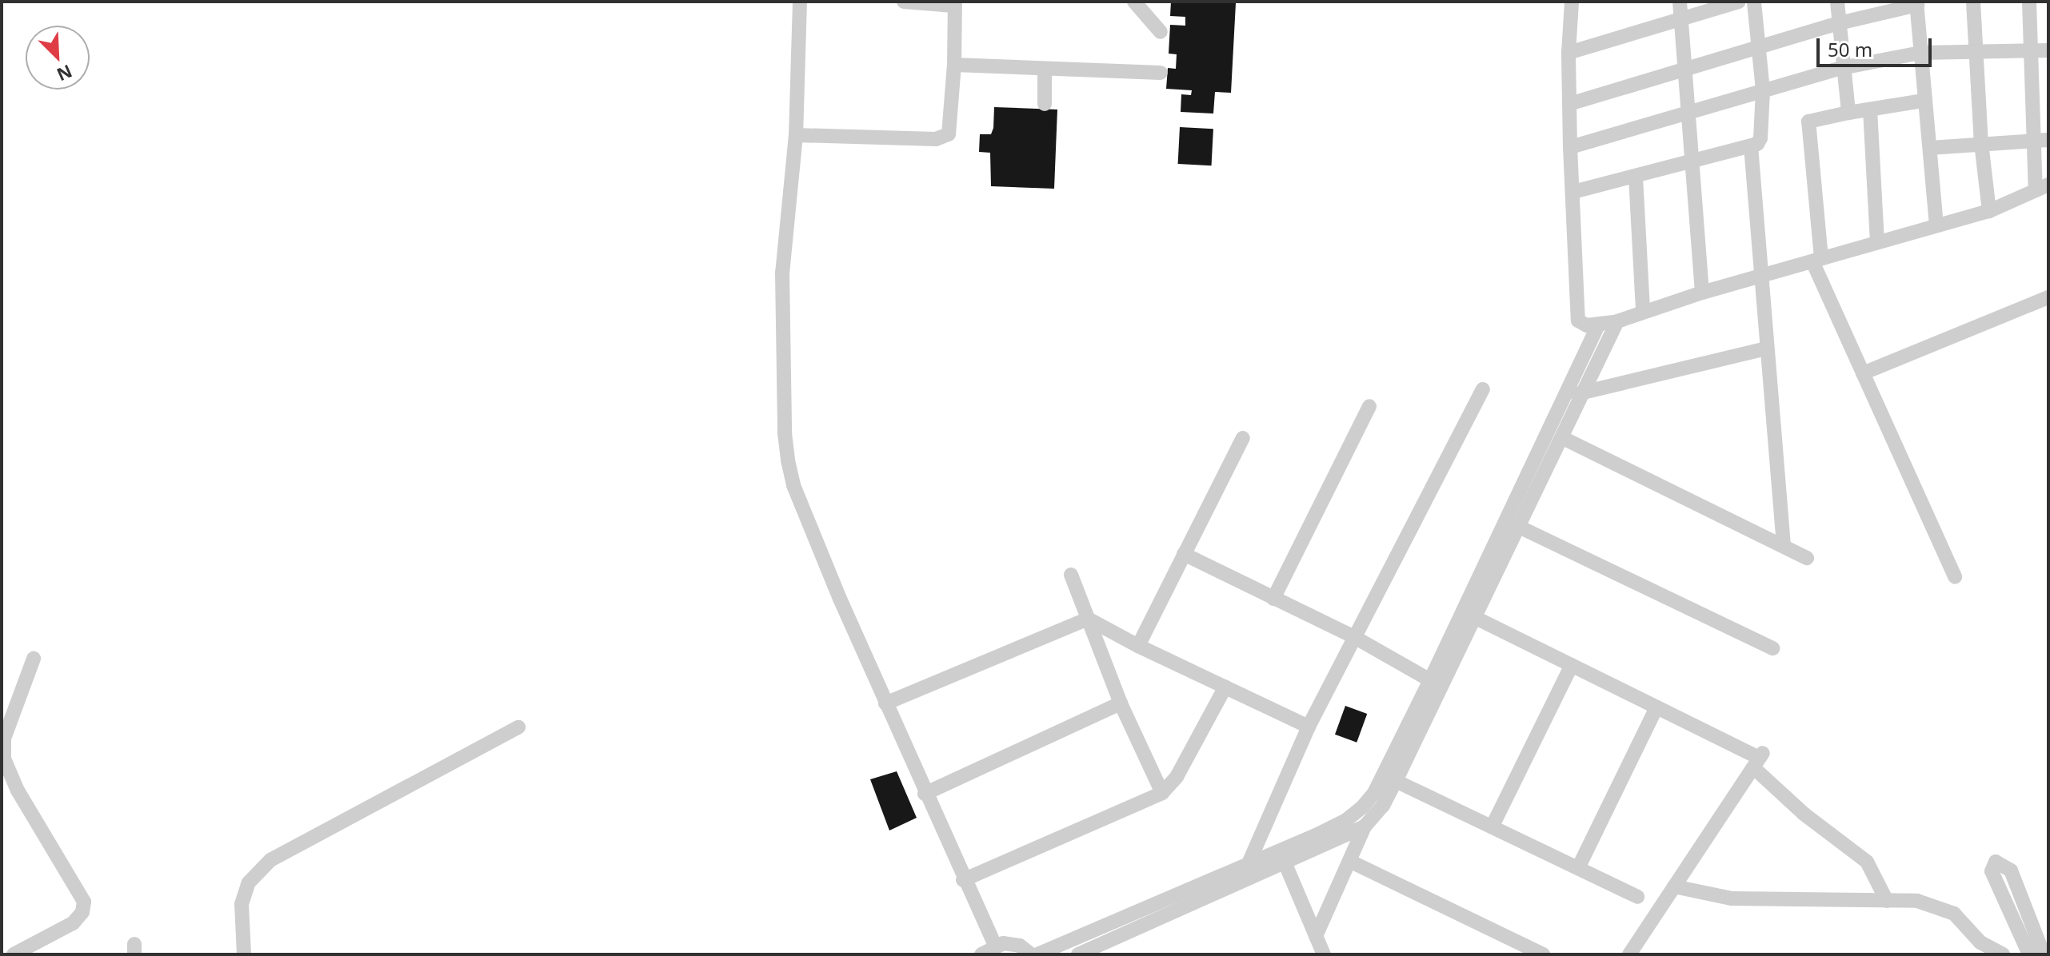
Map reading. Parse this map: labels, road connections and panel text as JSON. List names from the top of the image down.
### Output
{
  "scale_bar": "50 m",
  "north": "bottom right"
}
